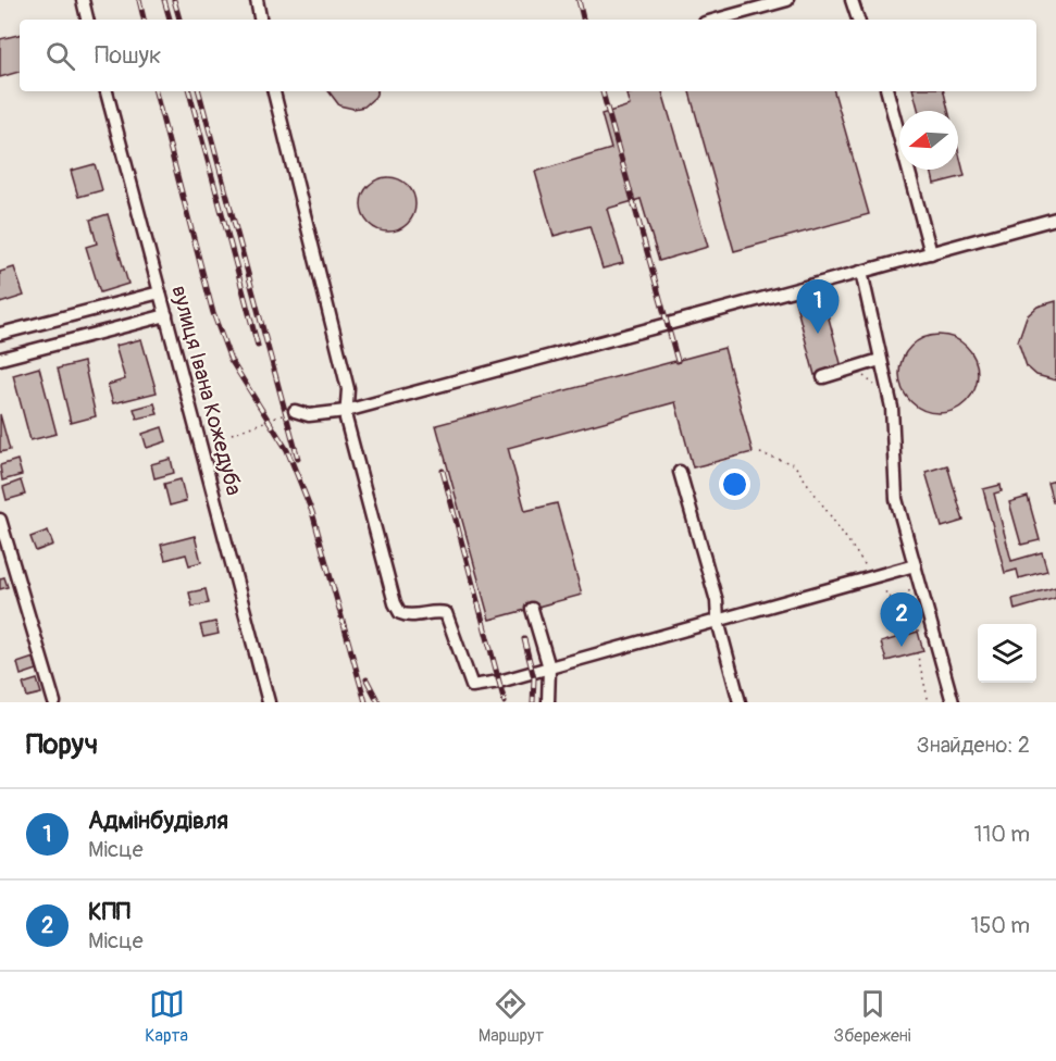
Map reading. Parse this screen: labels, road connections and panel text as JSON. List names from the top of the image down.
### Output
{
  "streets": {
    "street": ["вулиця Івана Кожедуба"]
  },
  "north": "left",
  "page": {
    "search": "Пошук",
    "pins": ["1", "2"],
    "heading": ["Поруч", "Знайдено: 2"],
    "list": [
      {
        "mark": "1",
        "name": "Адмінбудівля",
        "note": "Місце",
        "value": "110 m"
      },
      {
        "mark": "2",
        "name": "КПП",
        "note": "Місце",
        "value": "150 m"
      }
    ],
    "nav": ["Карта", "Маршрут", "Збережені"]
  }
}
